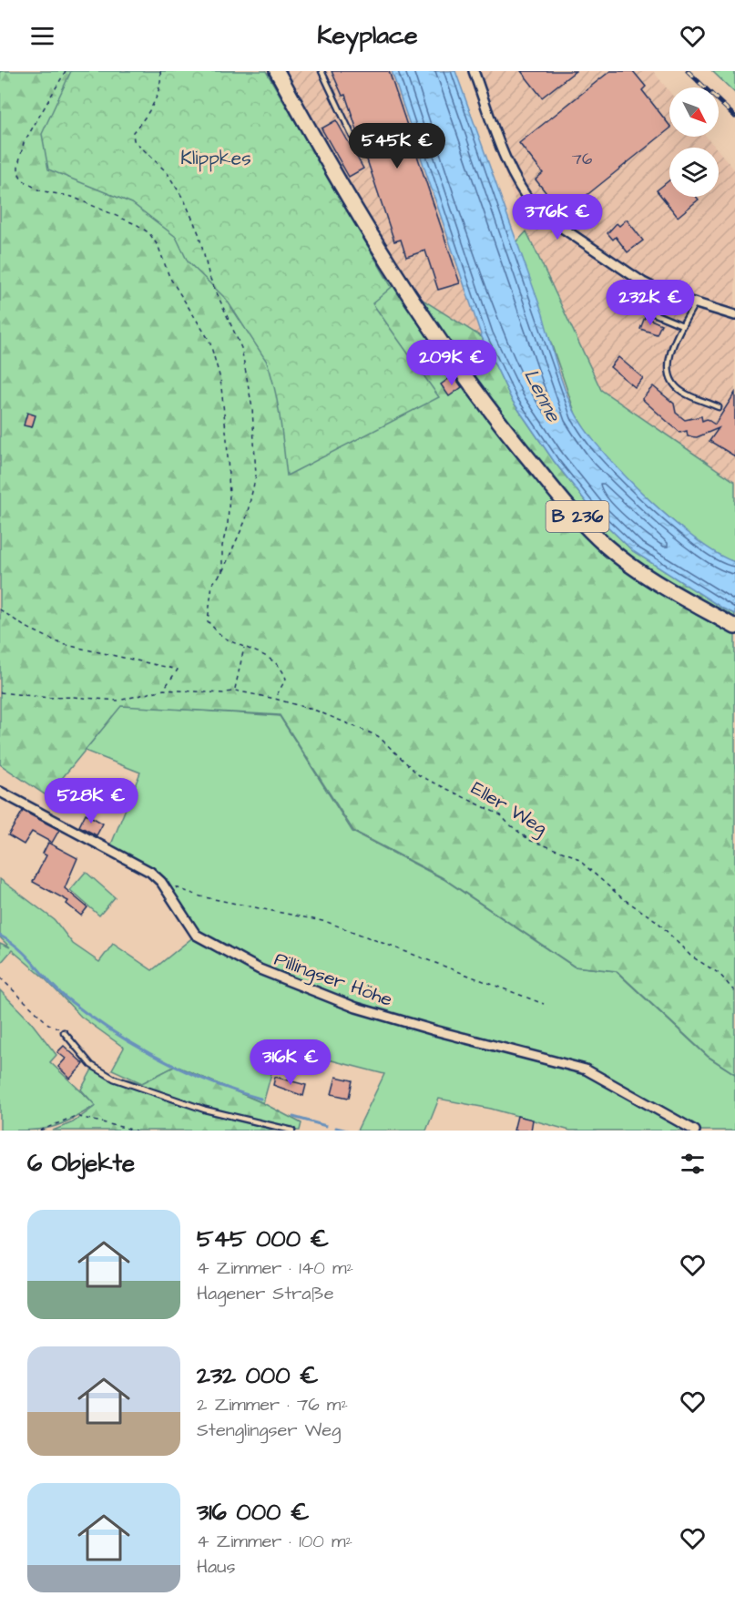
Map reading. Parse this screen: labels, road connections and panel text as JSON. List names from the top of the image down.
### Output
{
  "streets": {
    "main road": ["B 236"],
    "street": ["Pillingser Höhe"],
    "path": ["Eller Weg"]
  },
  "water": ["Lenne"],
  "parks": ["Klippkes"],
  "house_numbers": ["76"],
  "north": "bottom right",
  "page": {
    "header": "Keyplace",
    "price": [
      "545K €",
      "376K €",
      "232K €",
      "209K €",
      "528K €",
      "316K €"
    ],
    "heading": "6 Objekte",
    "list": [
      {
        "name": "545 000 €",
        "note": "4 Zimmer · 140 m² · Hagener Straße"
      },
      {
        "name": "232 000 €",
        "note": "2 Zimmer · 76 m² · Stenglingser Weg"
      },
      {
        "name": "316 000 €",
        "note": "4 Zimmer · 100 m² · Haus"
      }
    ]
  }
}
